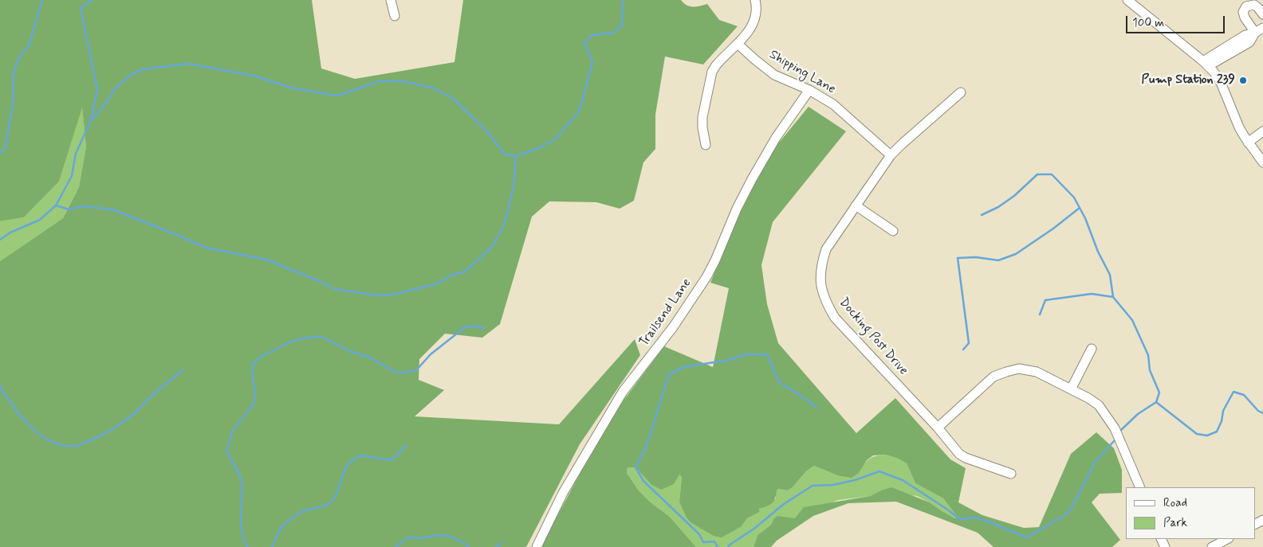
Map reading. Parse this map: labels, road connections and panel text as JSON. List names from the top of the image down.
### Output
{
  "streets": {
    "street": ["Shipping Lane", "Trailsend Lane", "Docking Post Drive"]
  },
  "crossings": [
    ["Shipping Lane", "Trailsend Lane"],
    ["Shipping Lane", "Docking Post Drive"]
  ],
  "places": ["Pump Station 239"],
  "legend": ["Road", "Park"],
  "scale_bar": "100 m"
}
